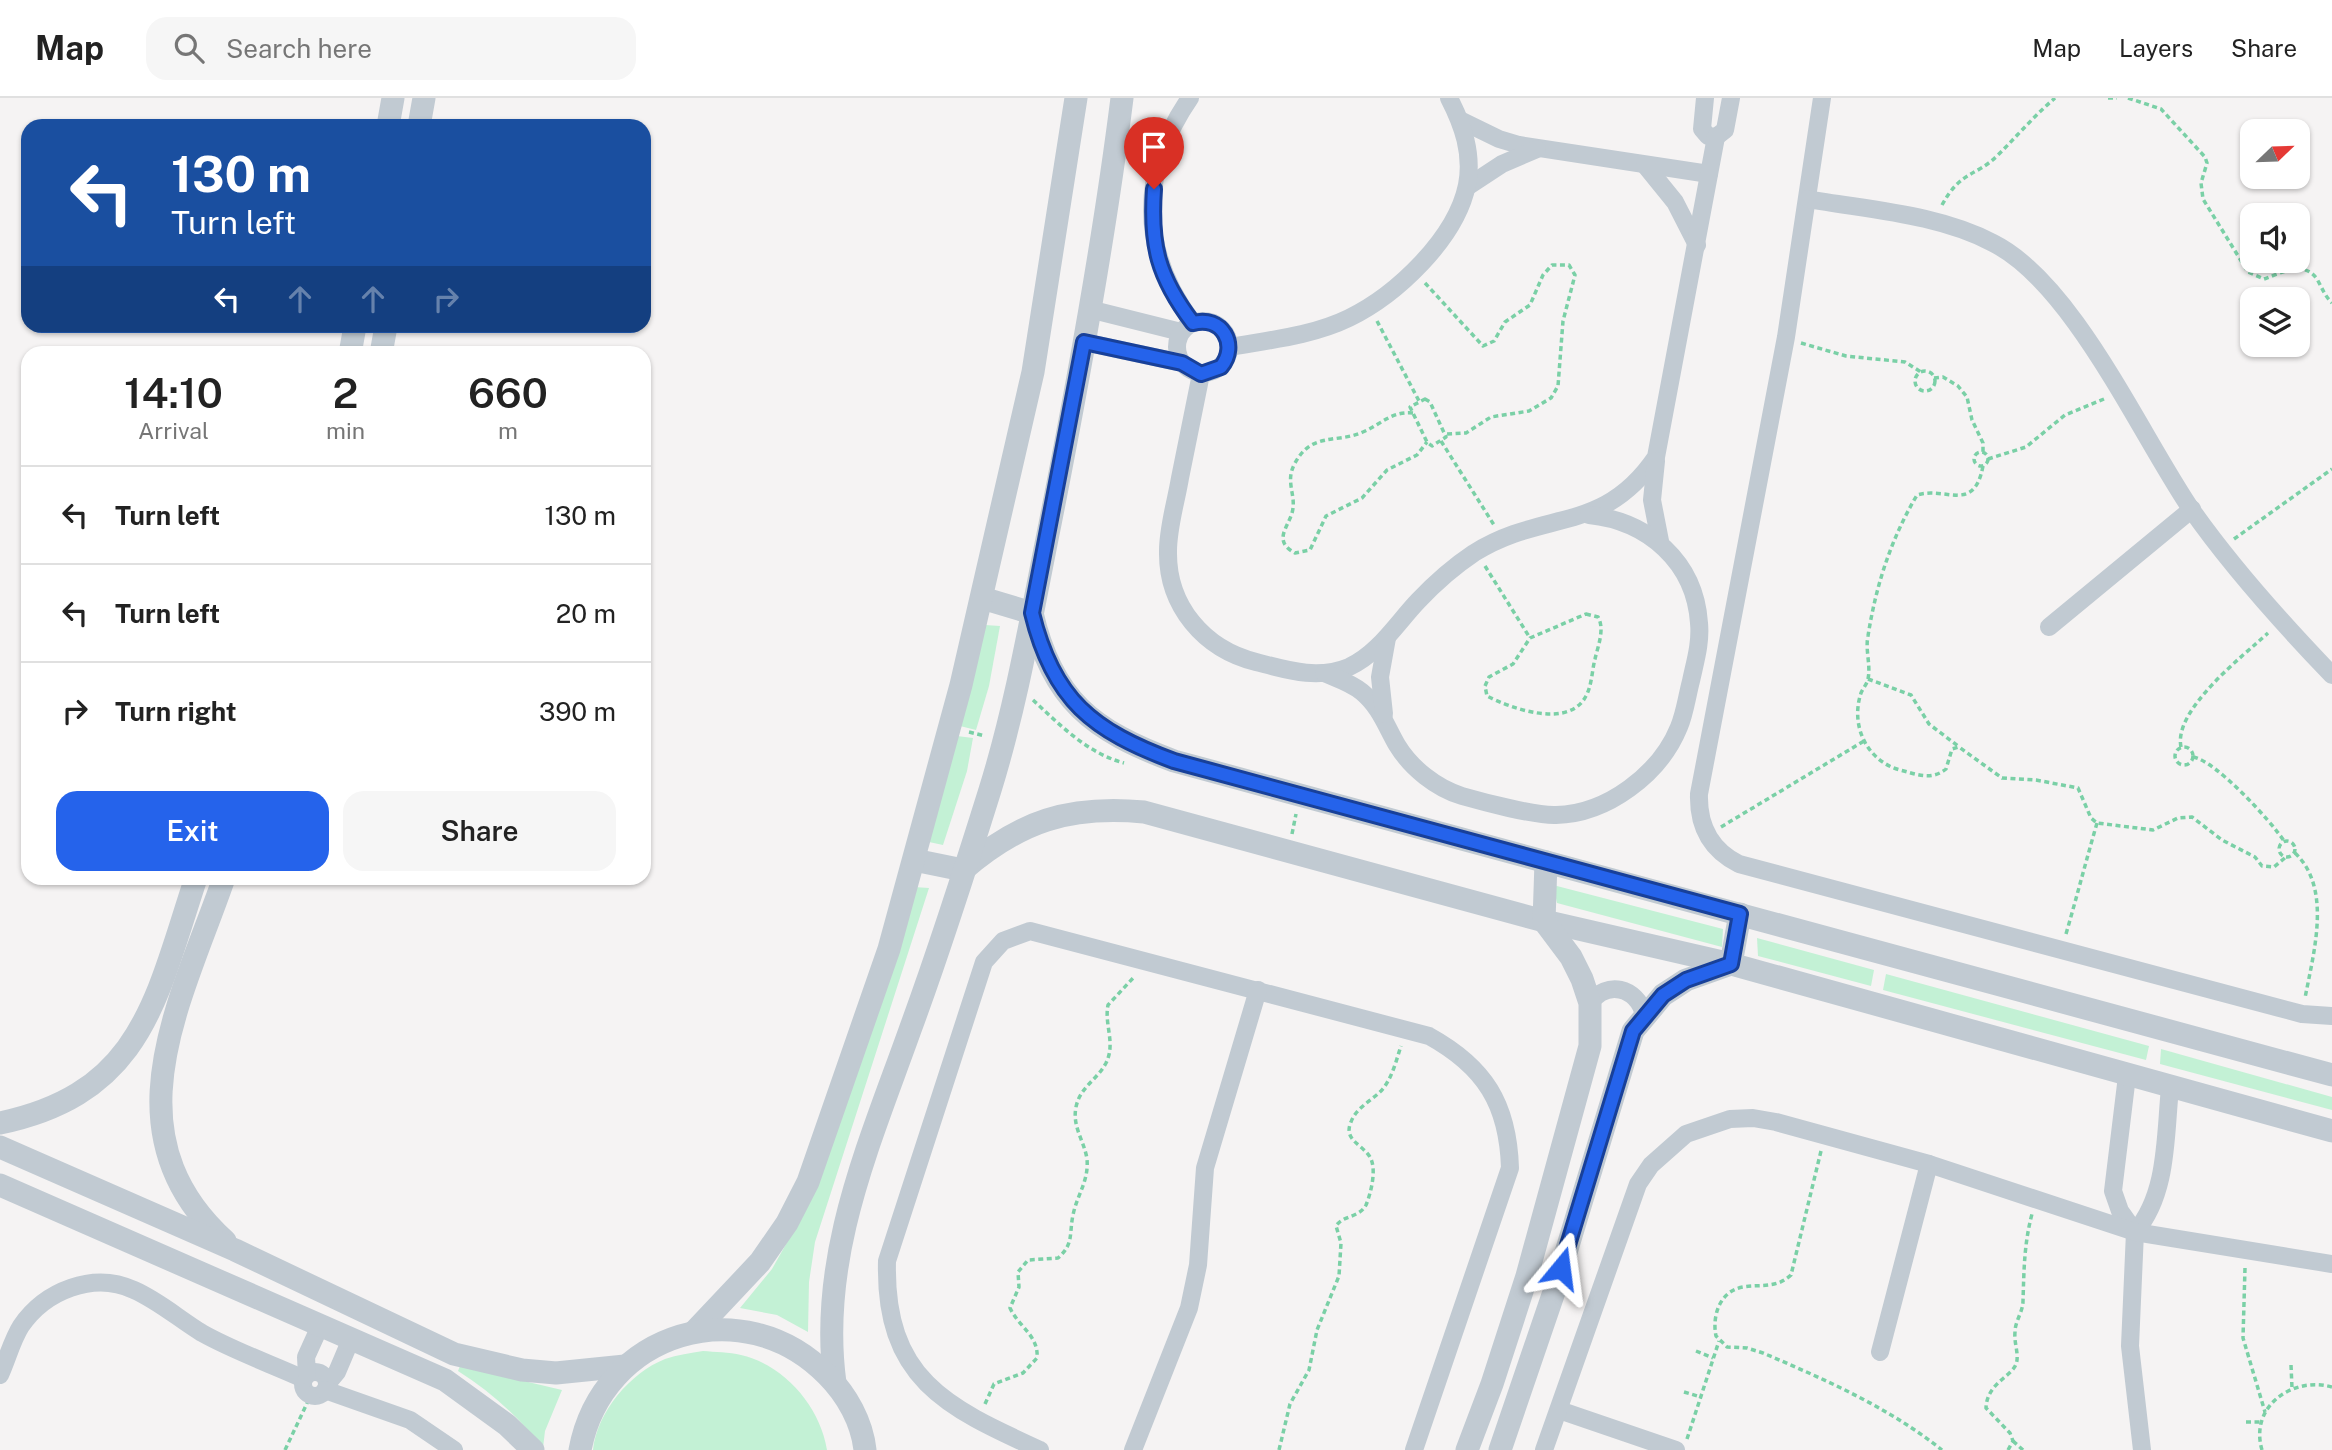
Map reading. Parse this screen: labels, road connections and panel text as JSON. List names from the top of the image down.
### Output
{
  "north": "top right",
  "page": {
    "header": "Map",
    "search": "Search here",
    "nav": ["Map", "Layers", "Share"],
    "turn": ["130 m", "Turn left"],
    "eta": [
      "14:10",
      "Arrival",
      "2",
      "min",
      "660",
      "m"
    ],
    "list": [
      {
        "name": "Turn left",
        "value": "130 m"
      },
      {
        "name": "Turn left",
        "value": "20 m"
      },
      {
        "name": "Turn right",
        "value": "390 m"
      }
    ],
    "buttons": ["Exit", "Share"]
  }
}
